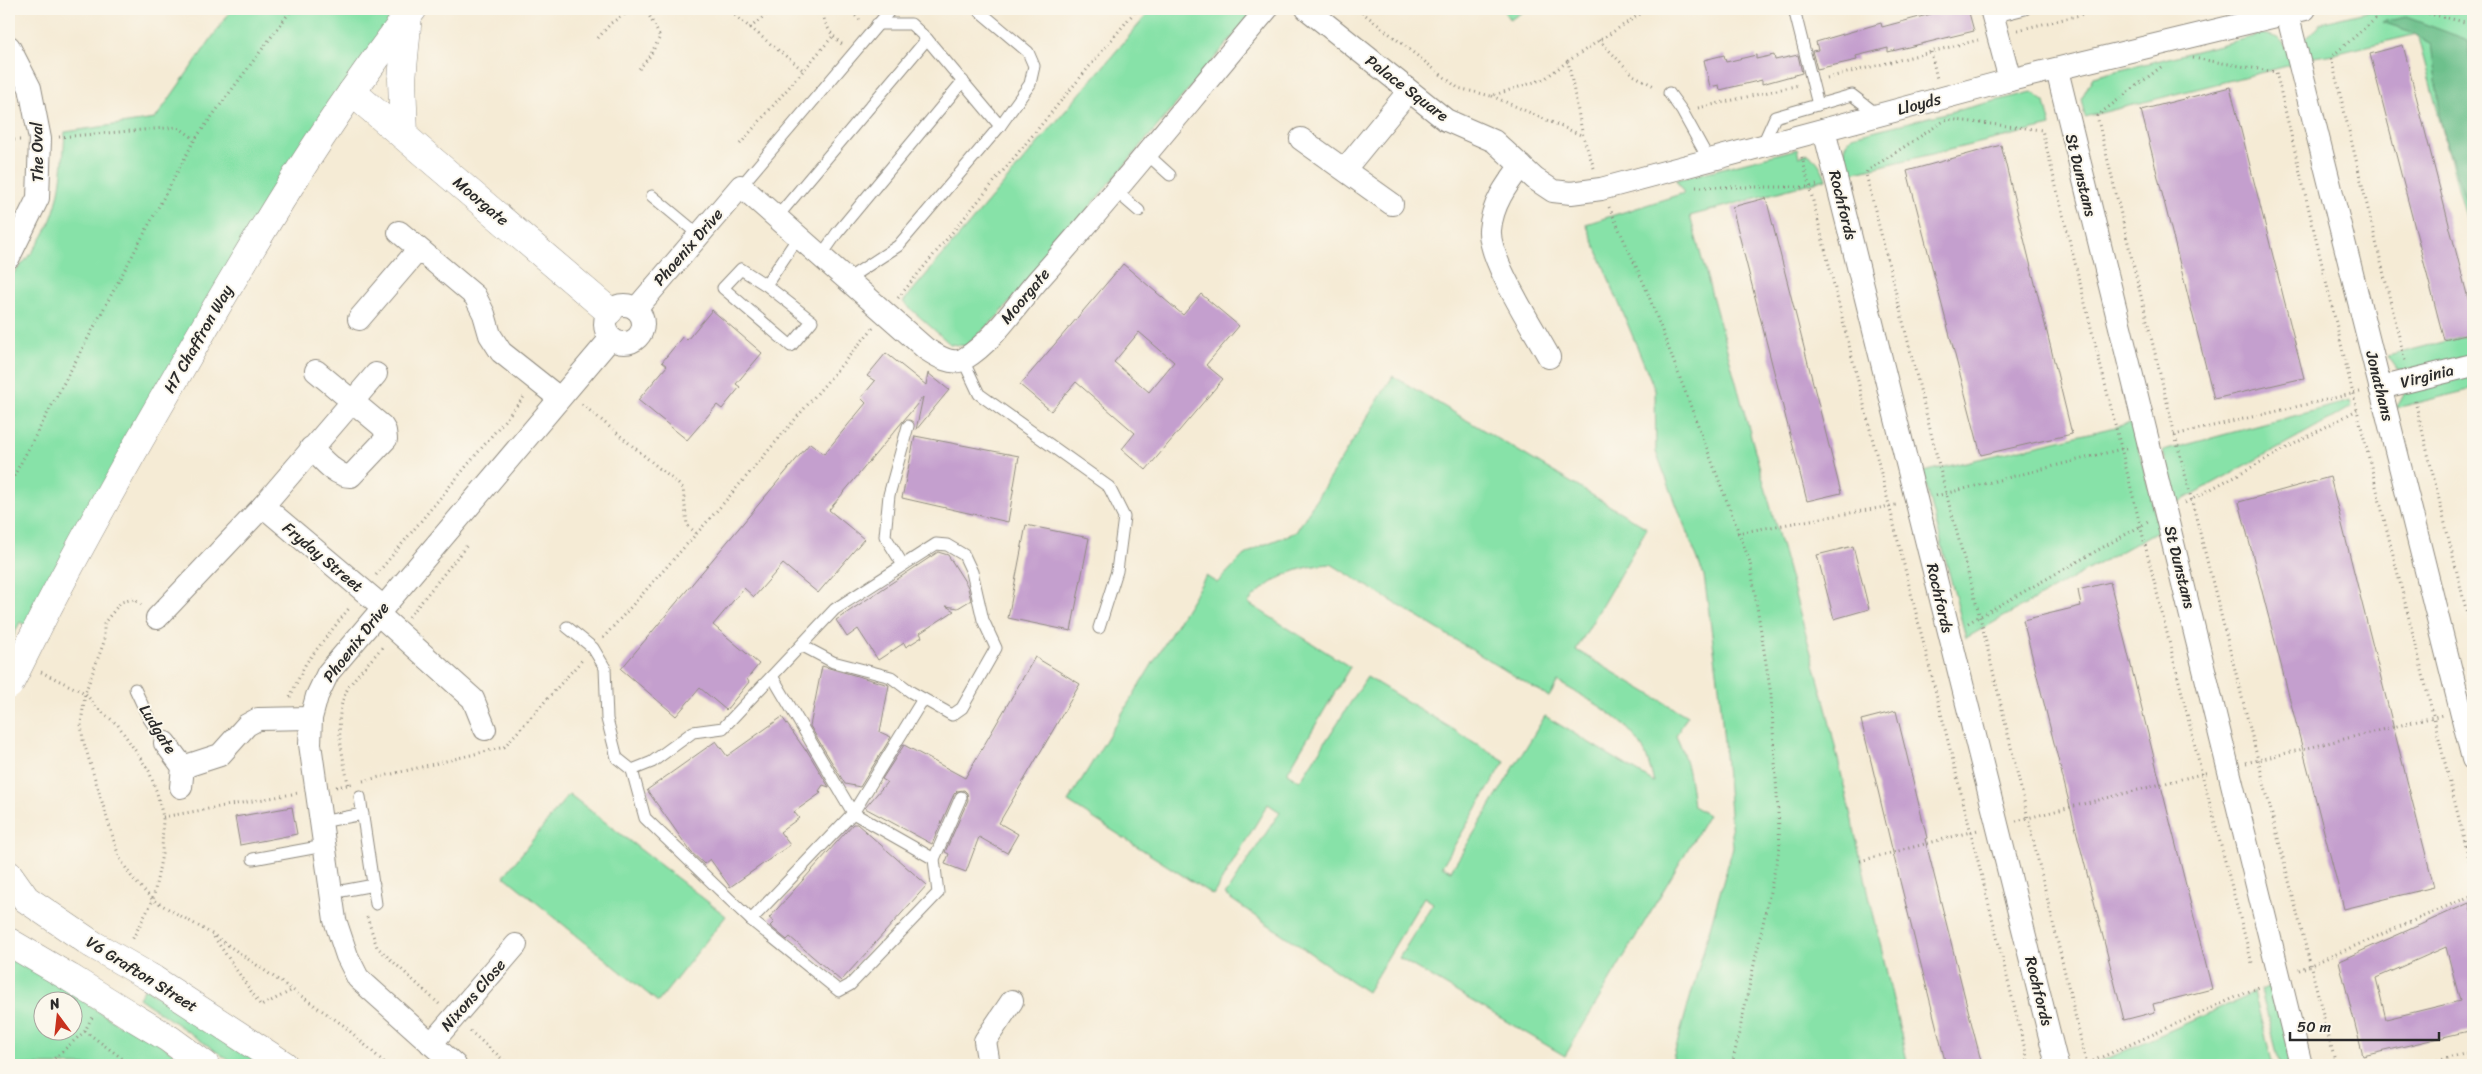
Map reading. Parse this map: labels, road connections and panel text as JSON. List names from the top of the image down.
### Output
{
  "streets": {
    "street": [
      "Palace Square",
      "Lloyds",
      "The Oval",
      "St Dunstans",
      "Moorgate",
      "Rochfords",
      "Phoenix Drive",
      "H7 Chaffron Way",
      "Virginia",
      "Jonathans",
      "Fryday Street",
      "Ludgate",
      "V6 Grafton Street",
      "Nixons Close"
    ]
  },
  "crossings": [
    ["Palace Square", "Lloyds"],
    ["Lloyds", "St Dunstans"],
    ["Lloyds", "Rochfords"],
    ["Lloyds", "Jonathans"],
    ["Moorgate", "Phoenix Drive"],
    ["Moorgate", "H7 Chaffron Way"],
    ["Phoenix Drive", "Fryday Street"],
    ["Phoenix Drive", "Ludgate"],
    ["Phoenix Drive", "Nixons Close"],
    ["Virginia", "Jonathans"]
  ],
  "scale_bar": "50 m",
  "north": "top"
}
